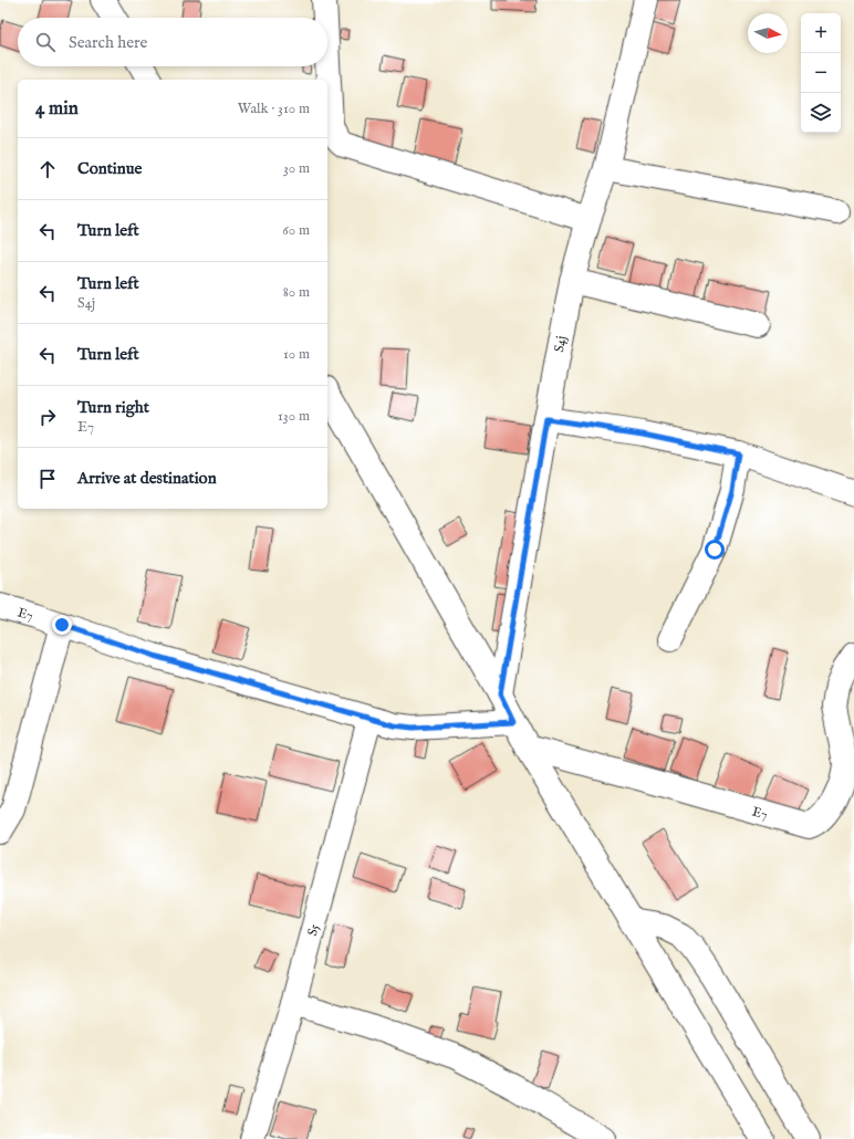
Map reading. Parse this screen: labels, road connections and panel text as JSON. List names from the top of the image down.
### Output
{
  "streets": {
    "street": ["S4j", "E7", "S5"]
  },
  "crossings": [
    ["E7", "S5"]
  ],
  "north": "right",
  "page": {
    "map_buttons": ["+", "−"],
    "search": "Search here",
    "heading": ["4 min", "Walk · 310 m"],
    "list": [
      ["Continue", "30 m"],
      ["Turn left", "60 m"],
      ["Turn left", "S4j", "80 m"],
      ["Turn left", "10 m"],
      ["Turn right", "E7", "130 m"],
      "Arrive at destination"
    ]
  }
}
